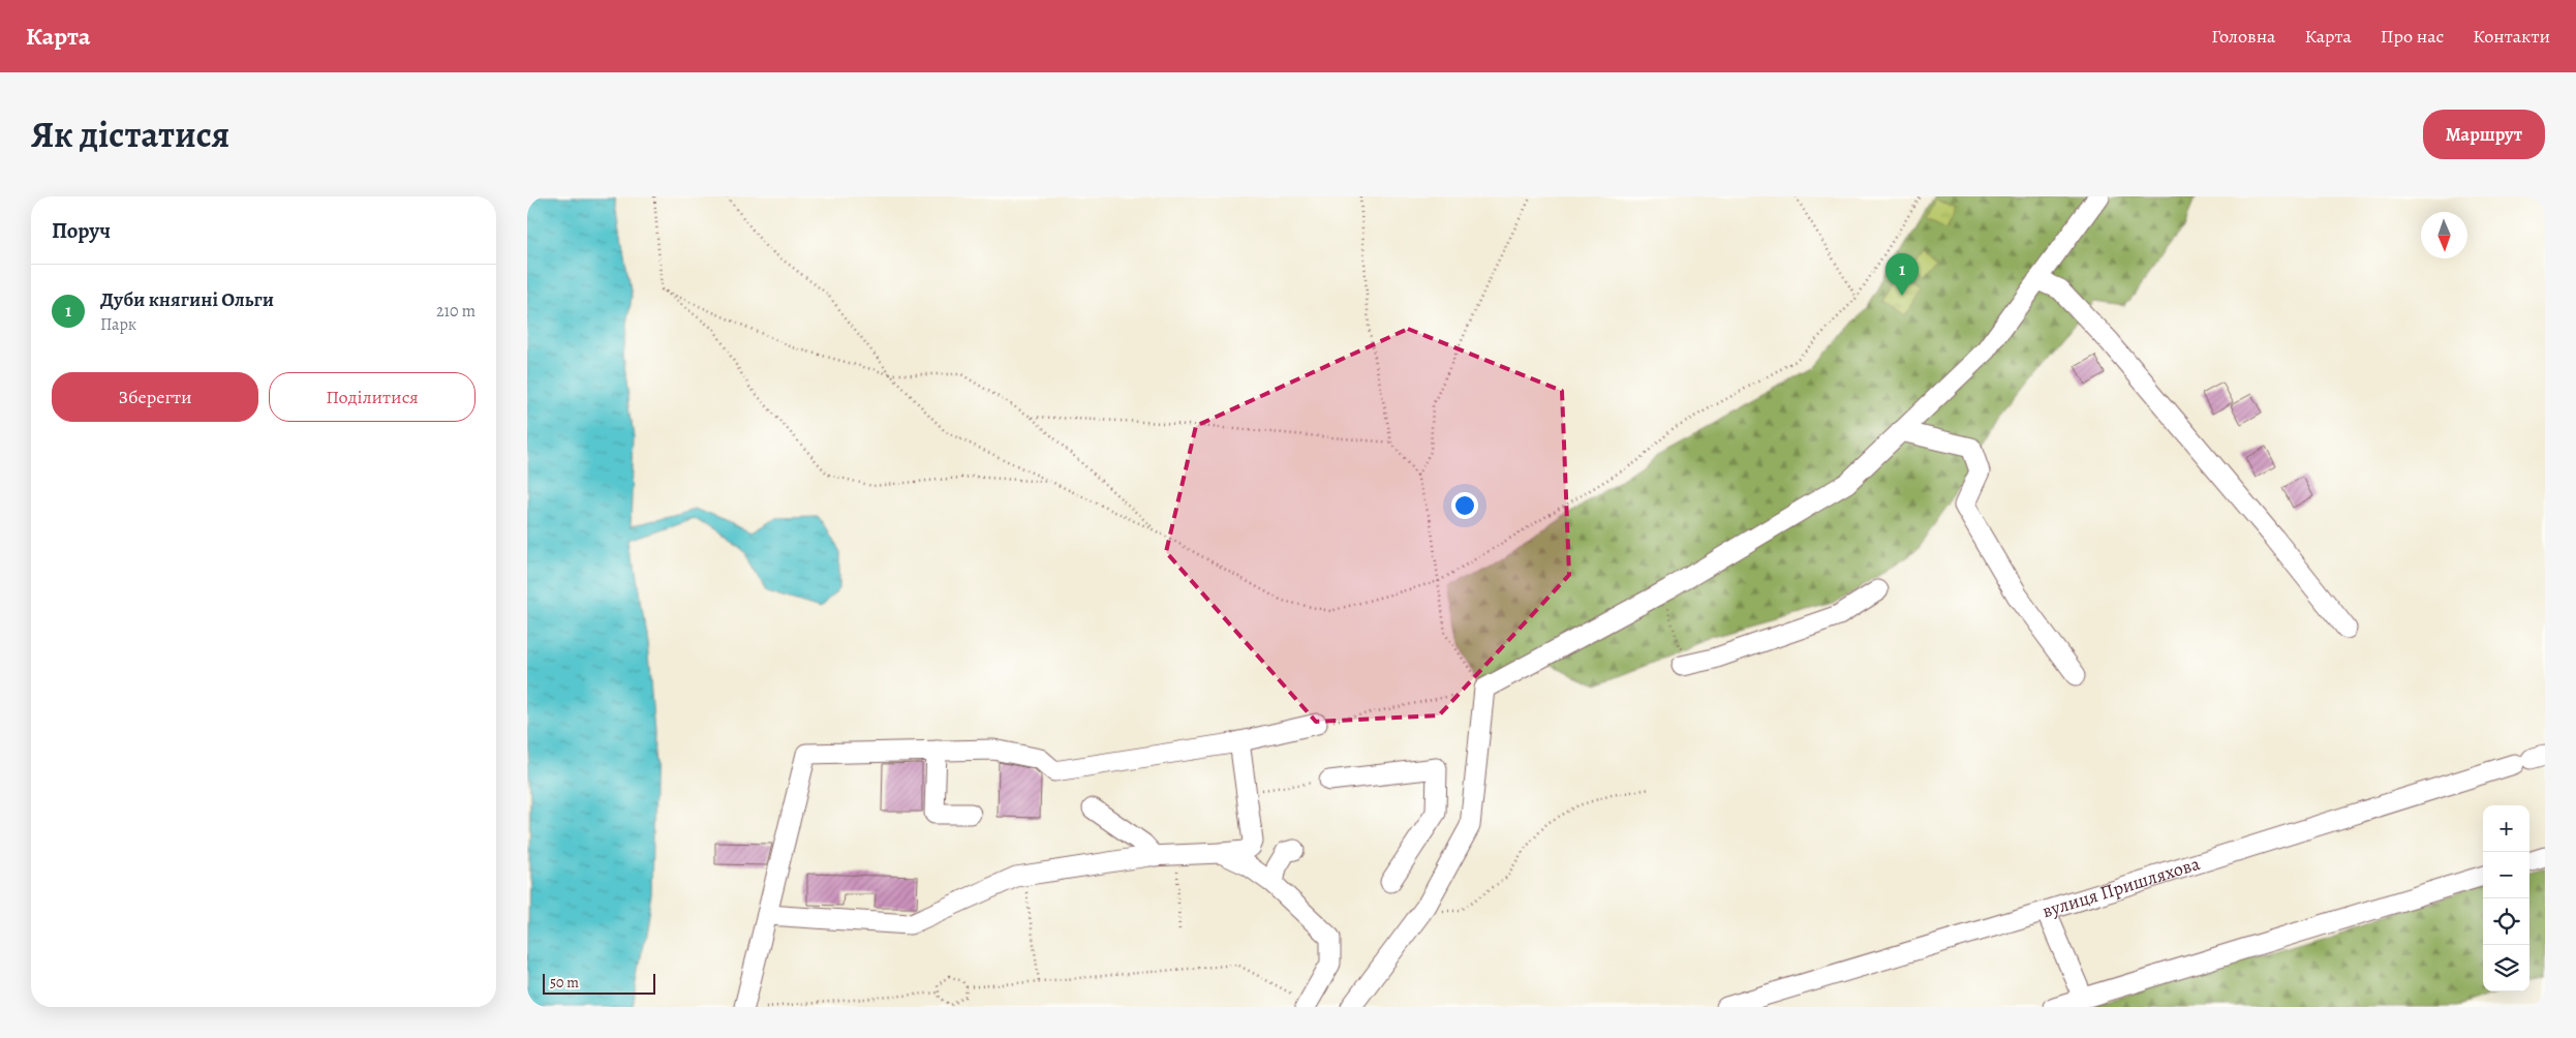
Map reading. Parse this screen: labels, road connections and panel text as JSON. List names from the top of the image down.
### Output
{
  "streets": {
    "street": ["вулиця Пришляхова"]
  },
  "scale_bar": "50 m",
  "north": "bottom",
  "page": {
    "header": "Карта",
    "nav": [
      "Головна",
      "Карта",
      "Про нас",
      "Контакти"
    ],
    "title": "Як дістатися",
    "buttons": [
      "Маршрут",
      ["Зберегти", "Поділитися"]
    ],
    "heading": "Поруч",
    "pins": "1",
    "list": [
      {
        "mark": "1",
        "name": "Дуби княгині Ольги",
        "note": "Парк",
        "value": "210 m"
      }
    ],
    "map_buttons": ["+", "−"],
    "scale": "50 m"
  }
}
